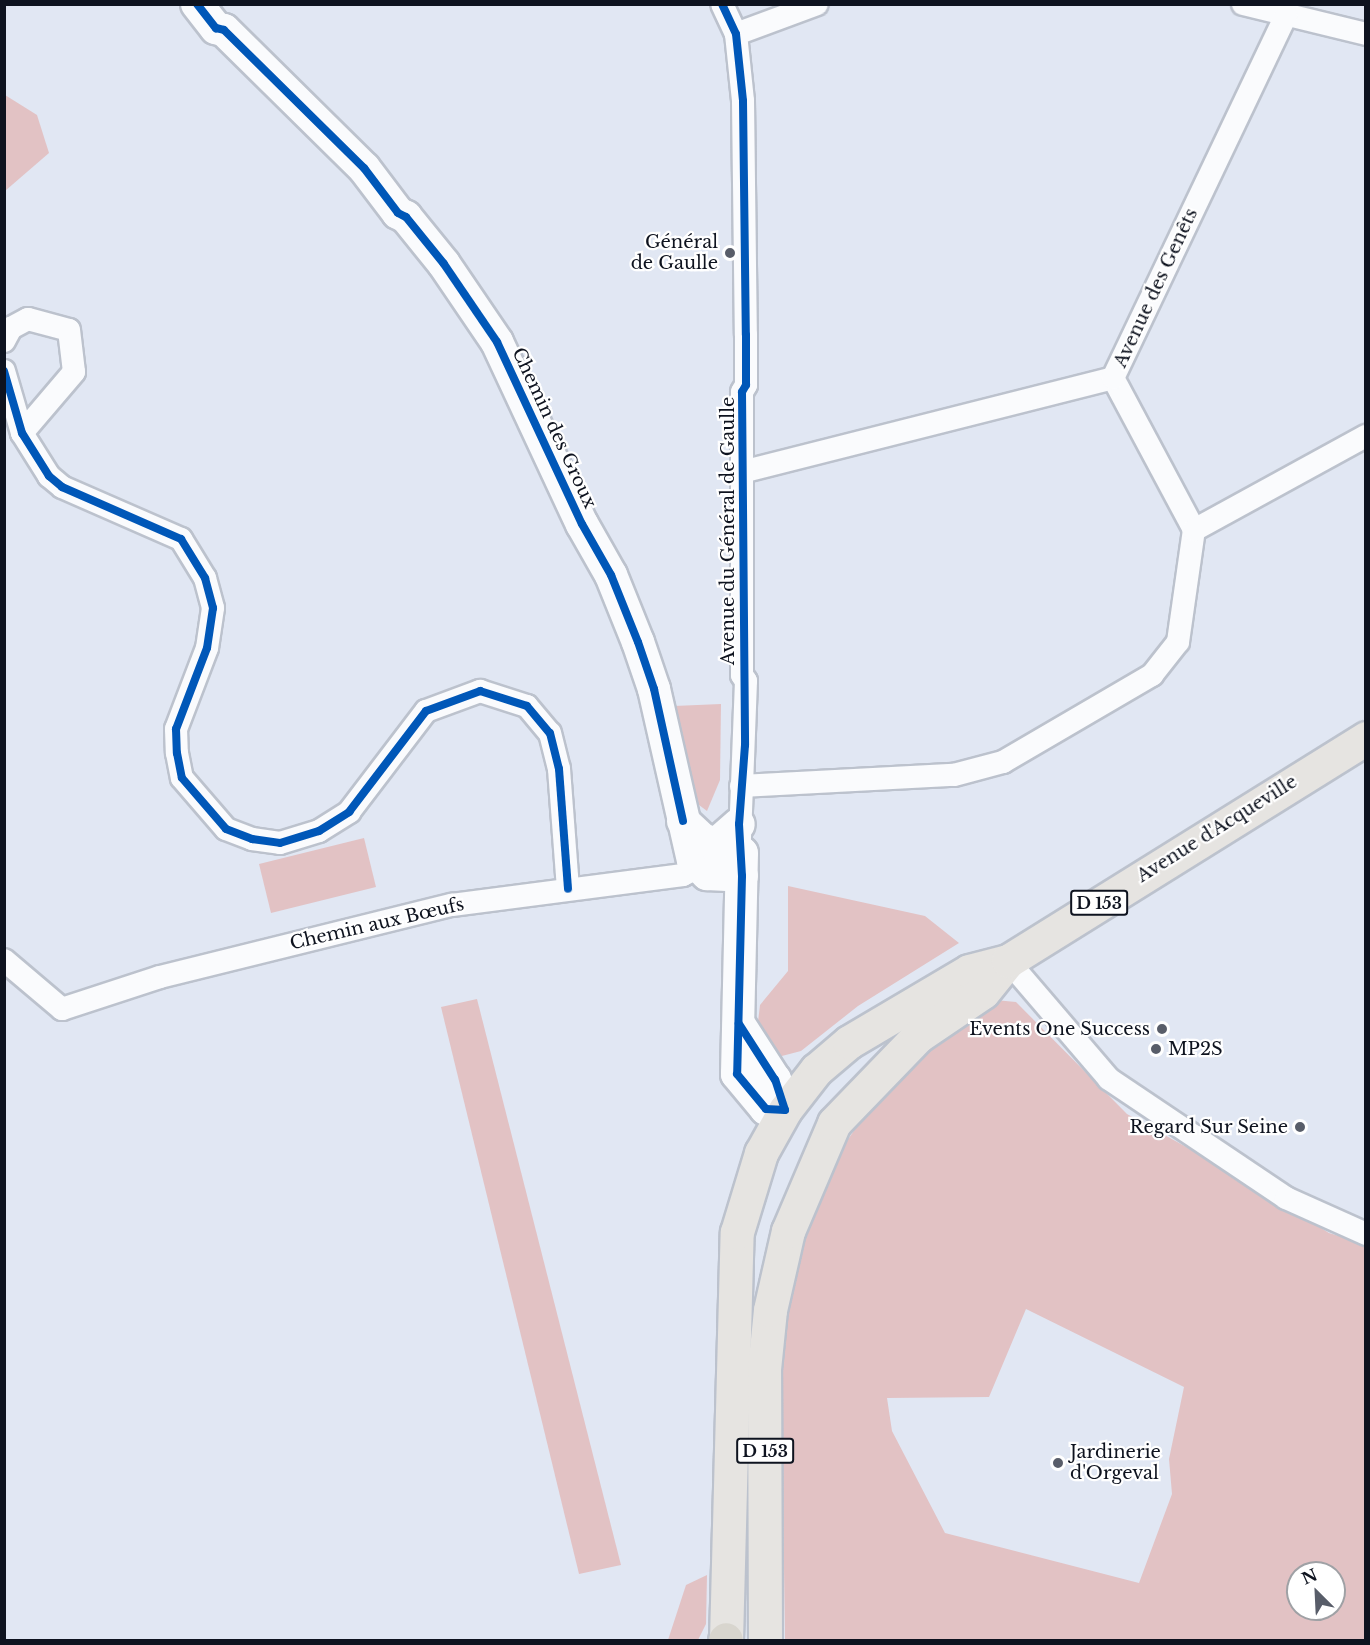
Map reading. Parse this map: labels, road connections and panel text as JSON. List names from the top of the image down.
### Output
{
  "streets": {
    "main road": ["Avenue d'Acqueville", "D 153"],
    "street": [
      "Avenue des Genêts",
      "Chemin des Groux",
      "Avenue du Général de Gaulle",
      "Chemin aux Bœufs"
    ]
  },
  "crossings": [
    ["Avenue des Genêts", "Avenue du Général de Gaulle"],
    ["Chemin des Groux", "Avenue du Général de Gaulle"],
    ["Chemin des Groux", "Chemin aux Bœufs"],
    ["Avenue du Général de Gaulle", "D 153"],
    ["Avenue du Général de Gaulle", "Chemin aux Bœufs"],
    ["Avenue d'Acqueville", "D 153"]
  ],
  "places": [
    "Général de Gaulle",
    "Events One Success",
    "MP2S",
    "Regard Sur Seine",
    "Jardinerie d'Orgeval"
  ],
  "north": "top left"
}
